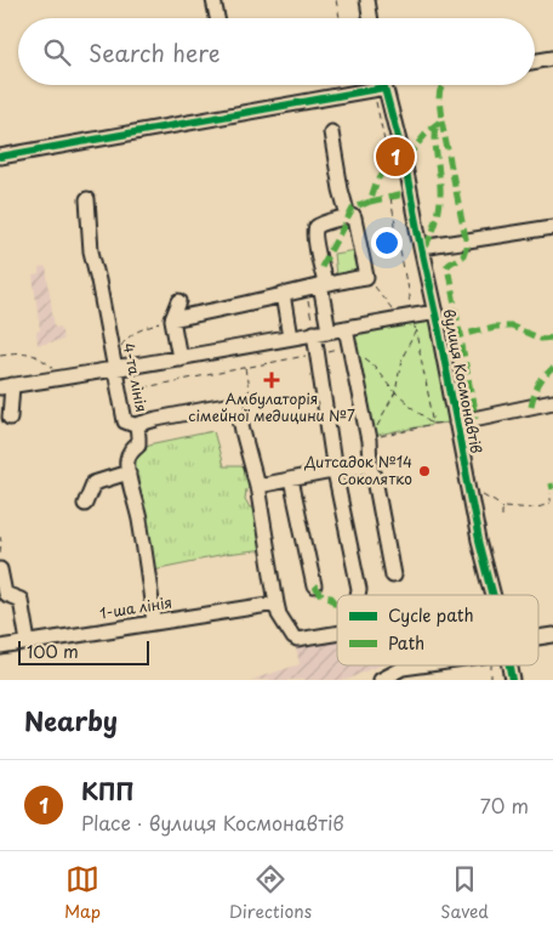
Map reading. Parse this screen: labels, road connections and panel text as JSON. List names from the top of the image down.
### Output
{
  "streets": {
    "street": ["4-та лінія", "вулиця Космонавтів", "1-ша лінія"]
  },
  "crossings": [
    ["4-та лінія", "вулиця Космонавтів"],
    ["4-та лінія", "1-ша лінія"]
  ],
  "places": {
    "health": ["Амбулаторія сімейної медицини №7"],
    "other": ["Дитсадок №14 Соколятко"]
  },
  "legend": ["Cycle path", "Path"],
  "scale_bar": "100 m",
  "page": {
    "search": "Search here",
    "pins": "1",
    "scale": "100 m",
    "heading": "Nearby",
    "list": [
      {
        "mark": "1",
        "name": "КПП",
        "note": "Place · вулиця Космонавтів",
        "value": "70 m"
      }
    ],
    "nav": ["Map", "Directions", "Saved"]
  }
}
